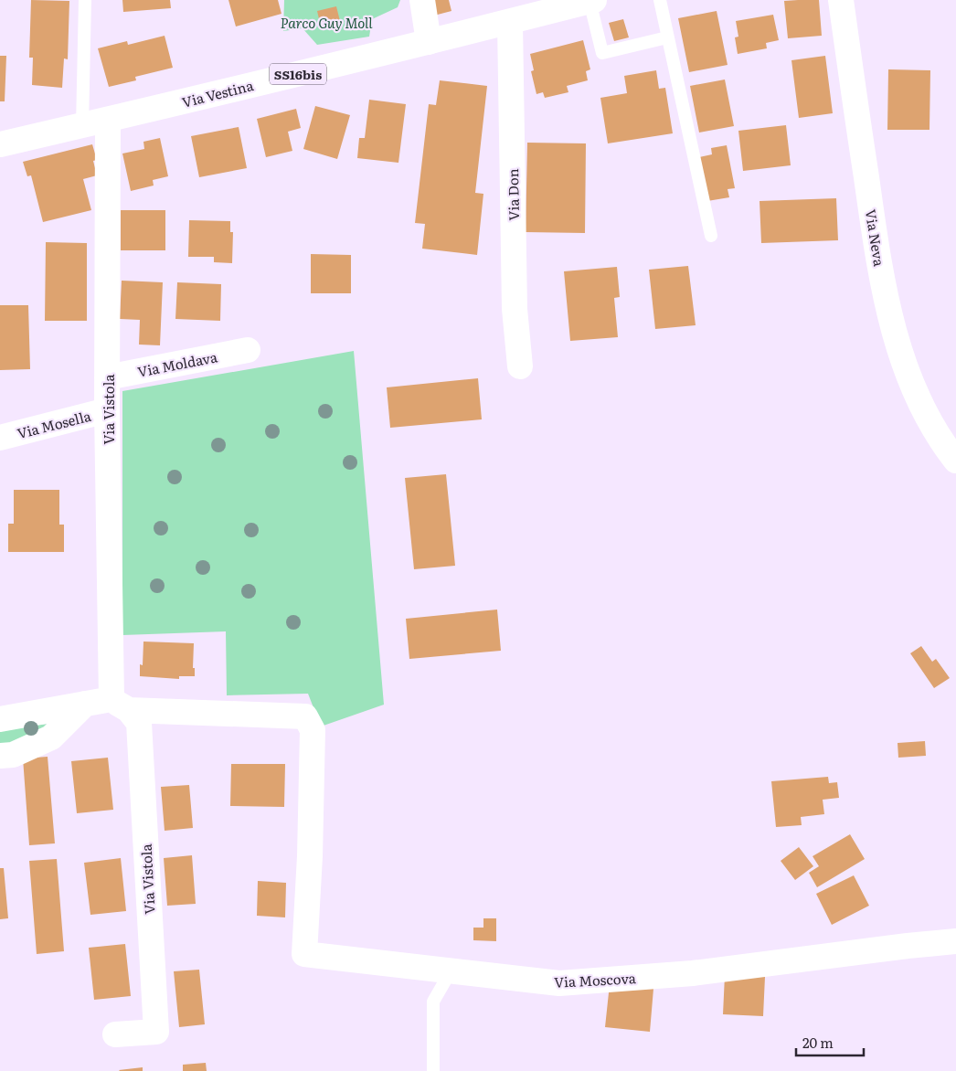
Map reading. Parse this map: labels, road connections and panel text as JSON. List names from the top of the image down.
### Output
{
  "streets": {
    "street": [
      "SS16bis",
      "Via Vestina",
      "Via Don",
      "Via Neva",
      "Via Moldava",
      "Via Vistola",
      "Via Mosella",
      "Via Moscova"
    ]
  },
  "crossings": [
    ["Via Vestina", "Via Don"],
    ["Via Vestina", "Via Vistola"],
    ["Via Moldava", "Via Vistola"],
    ["Via Vistola", "Via Mosella"],
    ["Via Vistola", "Via Moscova"]
  ],
  "parks": ["Parco Guy Moll"],
  "scale_bar": "20 m"
}
